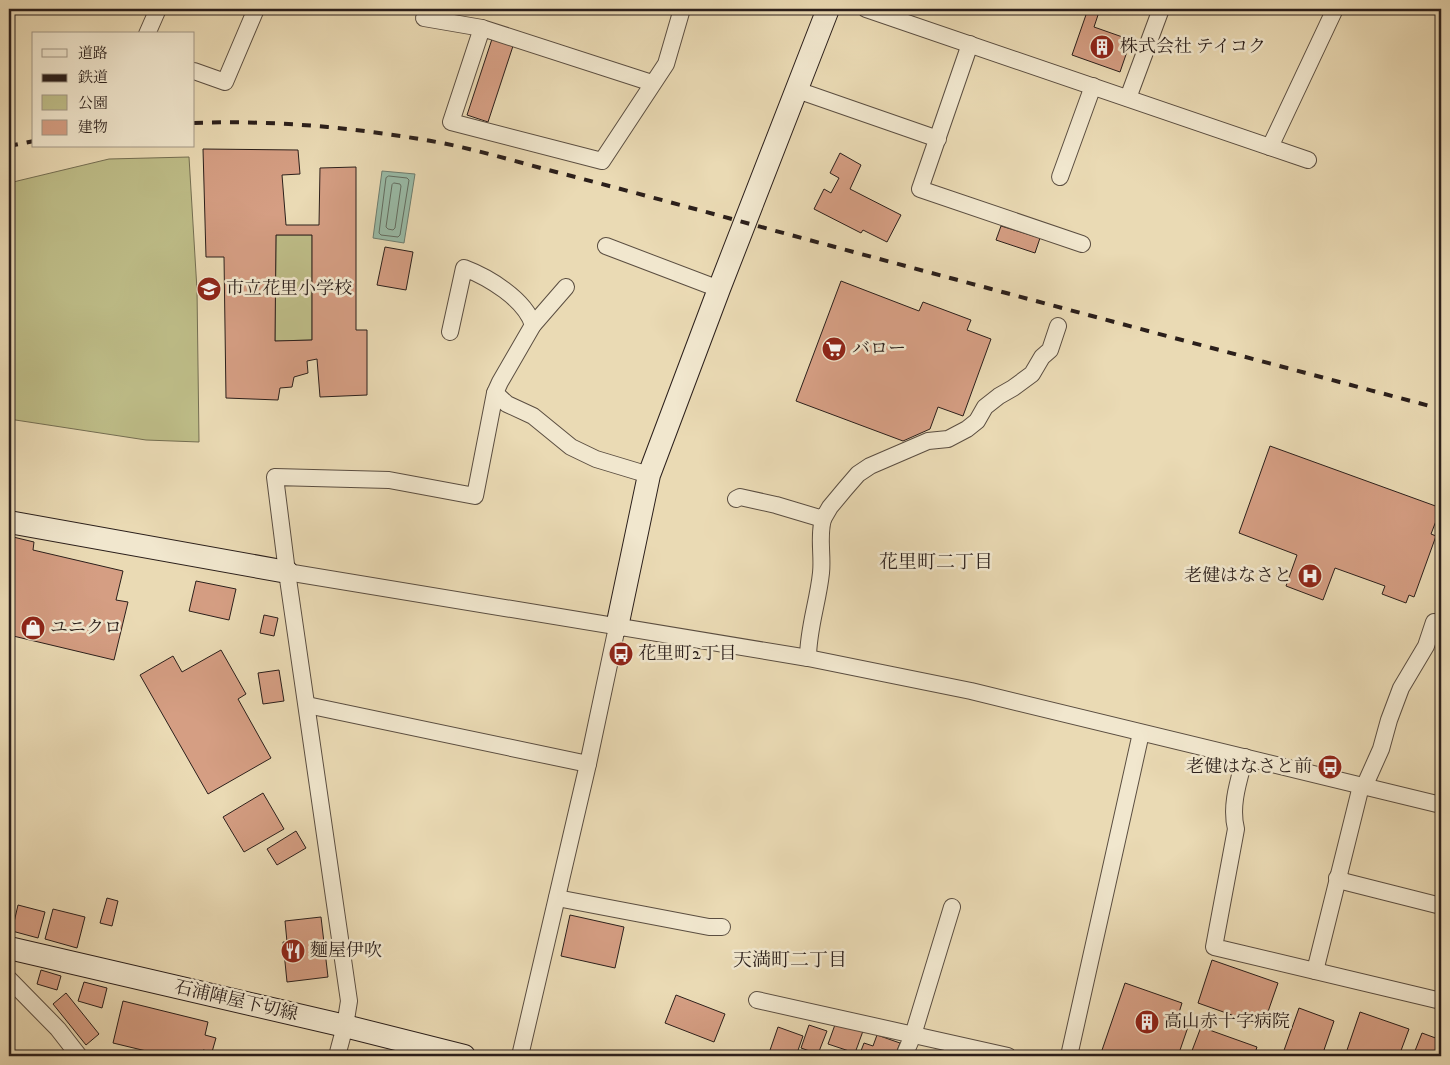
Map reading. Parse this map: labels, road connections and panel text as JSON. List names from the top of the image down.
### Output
{
  "streets": {
    "street": ["石浦陣屋下切線"]
  },
  "districts": ["花里町二丁目", "天満町二丁目"],
  "places": {
    "building": ["株式会社 テイコク", "高山赤十字病院"],
    "school or university": ["市立花里小学校"],
    "supermarket": ["バロー"],
    "hospital": ["老健はなさと"],
    "shop": ["ユニクロ"],
    "bus stop": ["花里町2丁目", "老健はなさと前"],
    "restaurant": ["麵屋伊吹"]
  },
  "legend": [
    "道路",
    "鉄道",
    "公園",
    "建物"
  ]
}
